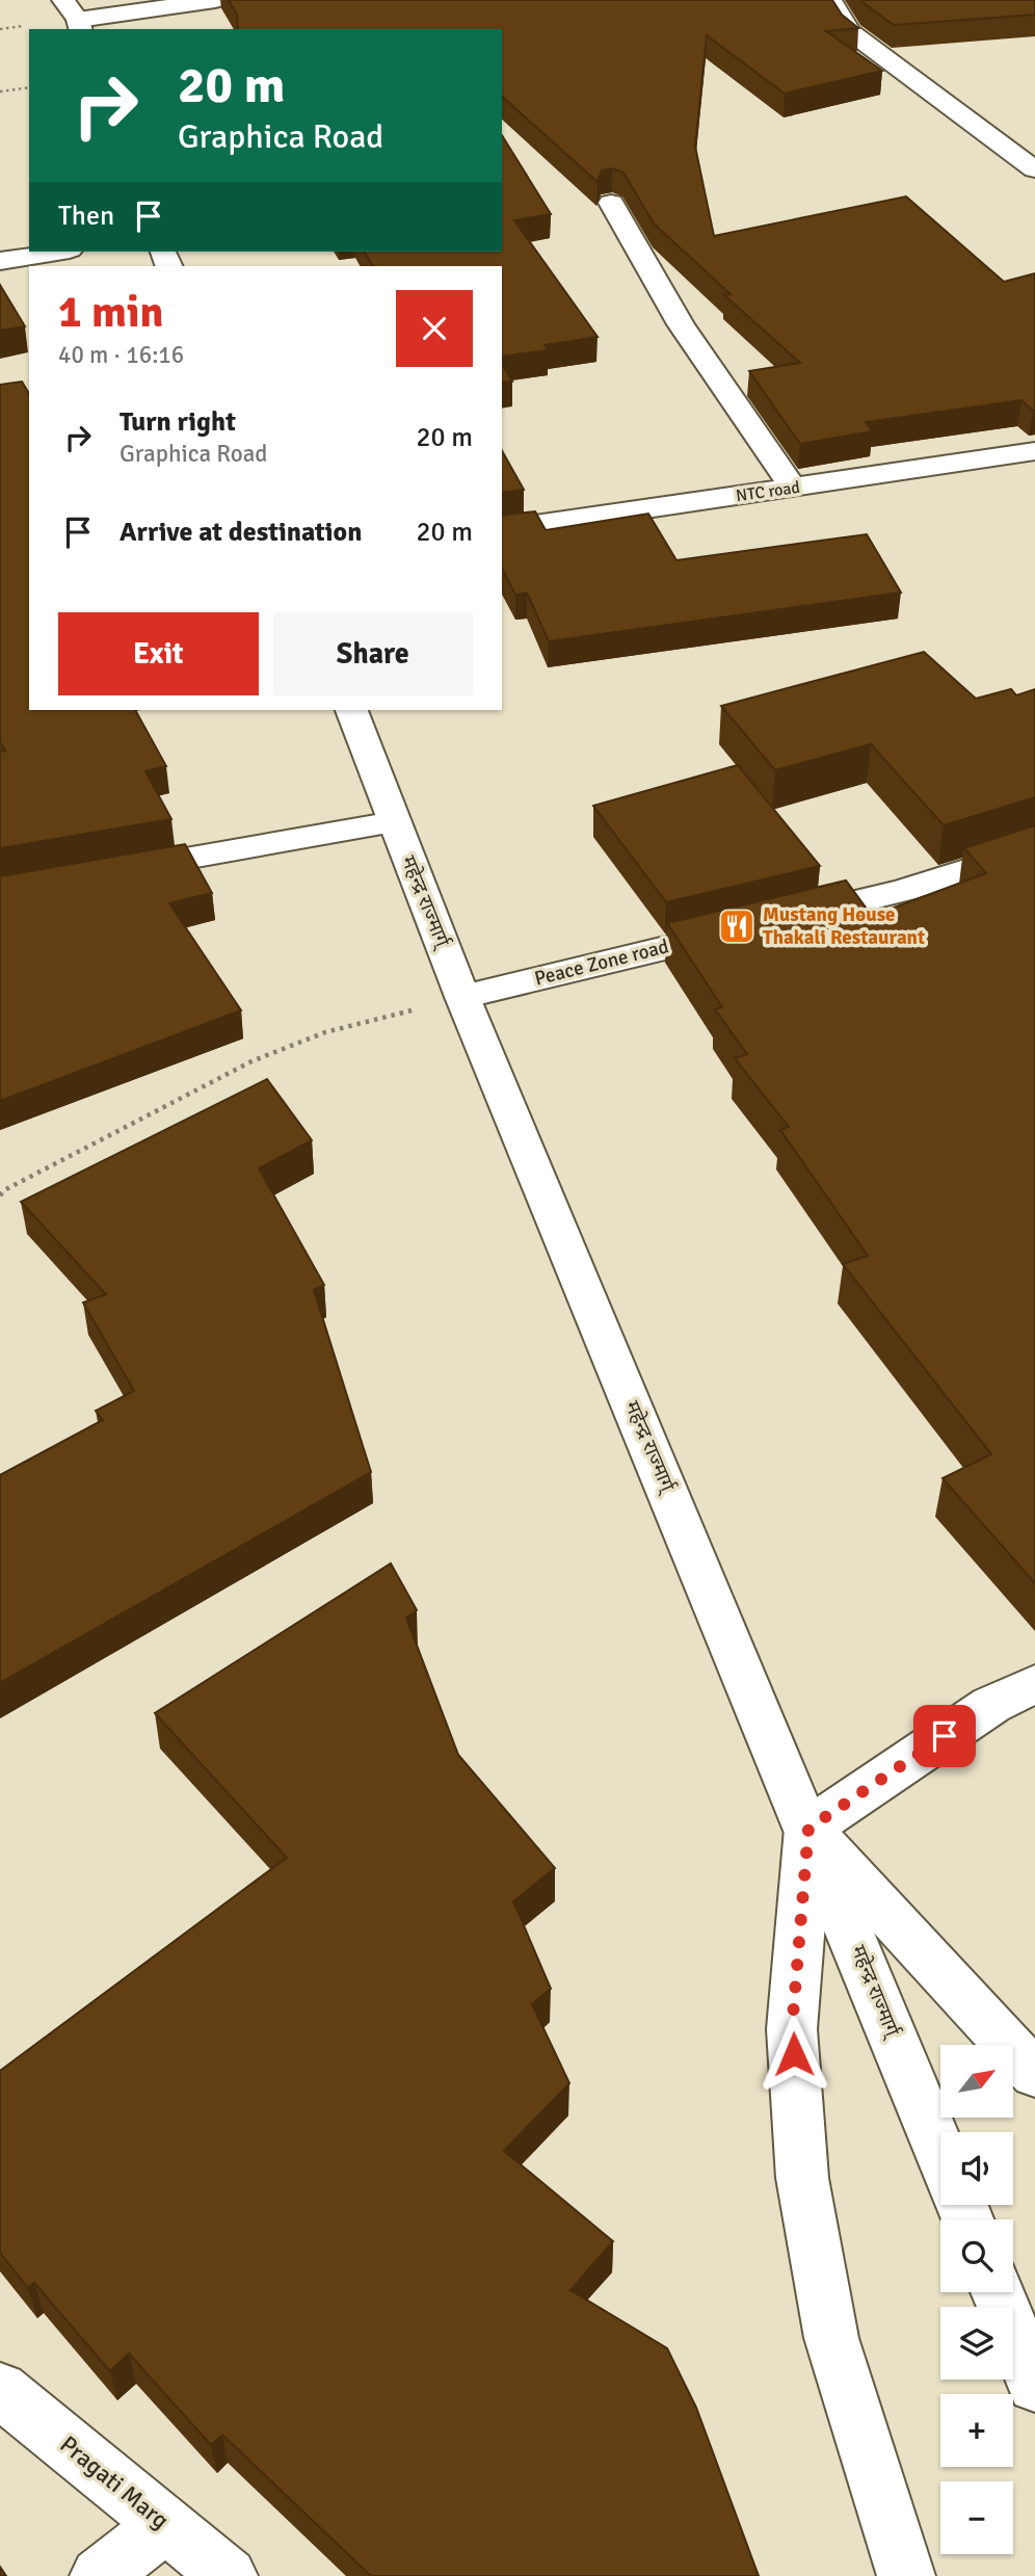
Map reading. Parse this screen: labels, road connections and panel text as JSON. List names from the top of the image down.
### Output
{
  "streets": {
    "main road": [
      "NTC road",
      "महेन्द्र राज्मार्ग्",
      "Peace Zone road",
      "Pragati Marg"
    ]
  },
  "crossings": [
    ["महेन्द्र राज्मार्ग्", "Peace Zone road"]
  ],
  "places": {
    "restaurant": ["Mustang House Thakali Restaurant"]
  },
  "north": "top right",
  "page": {
    "turn": ["20 m", "Graphica Road"],
    "then": "Then",
    "heading": ["1 min", "40 m · 16:16"],
    "list": [
      {
        "name": "Turn right",
        "note": "Graphica Road",
        "value": "20 m"
      },
      {
        "name": "Arrive at destination",
        "value": "20 m"
      }
    ],
    "buttons": ["Exit", "Share"],
    "map_buttons": ["+", "−"]
  }
}
